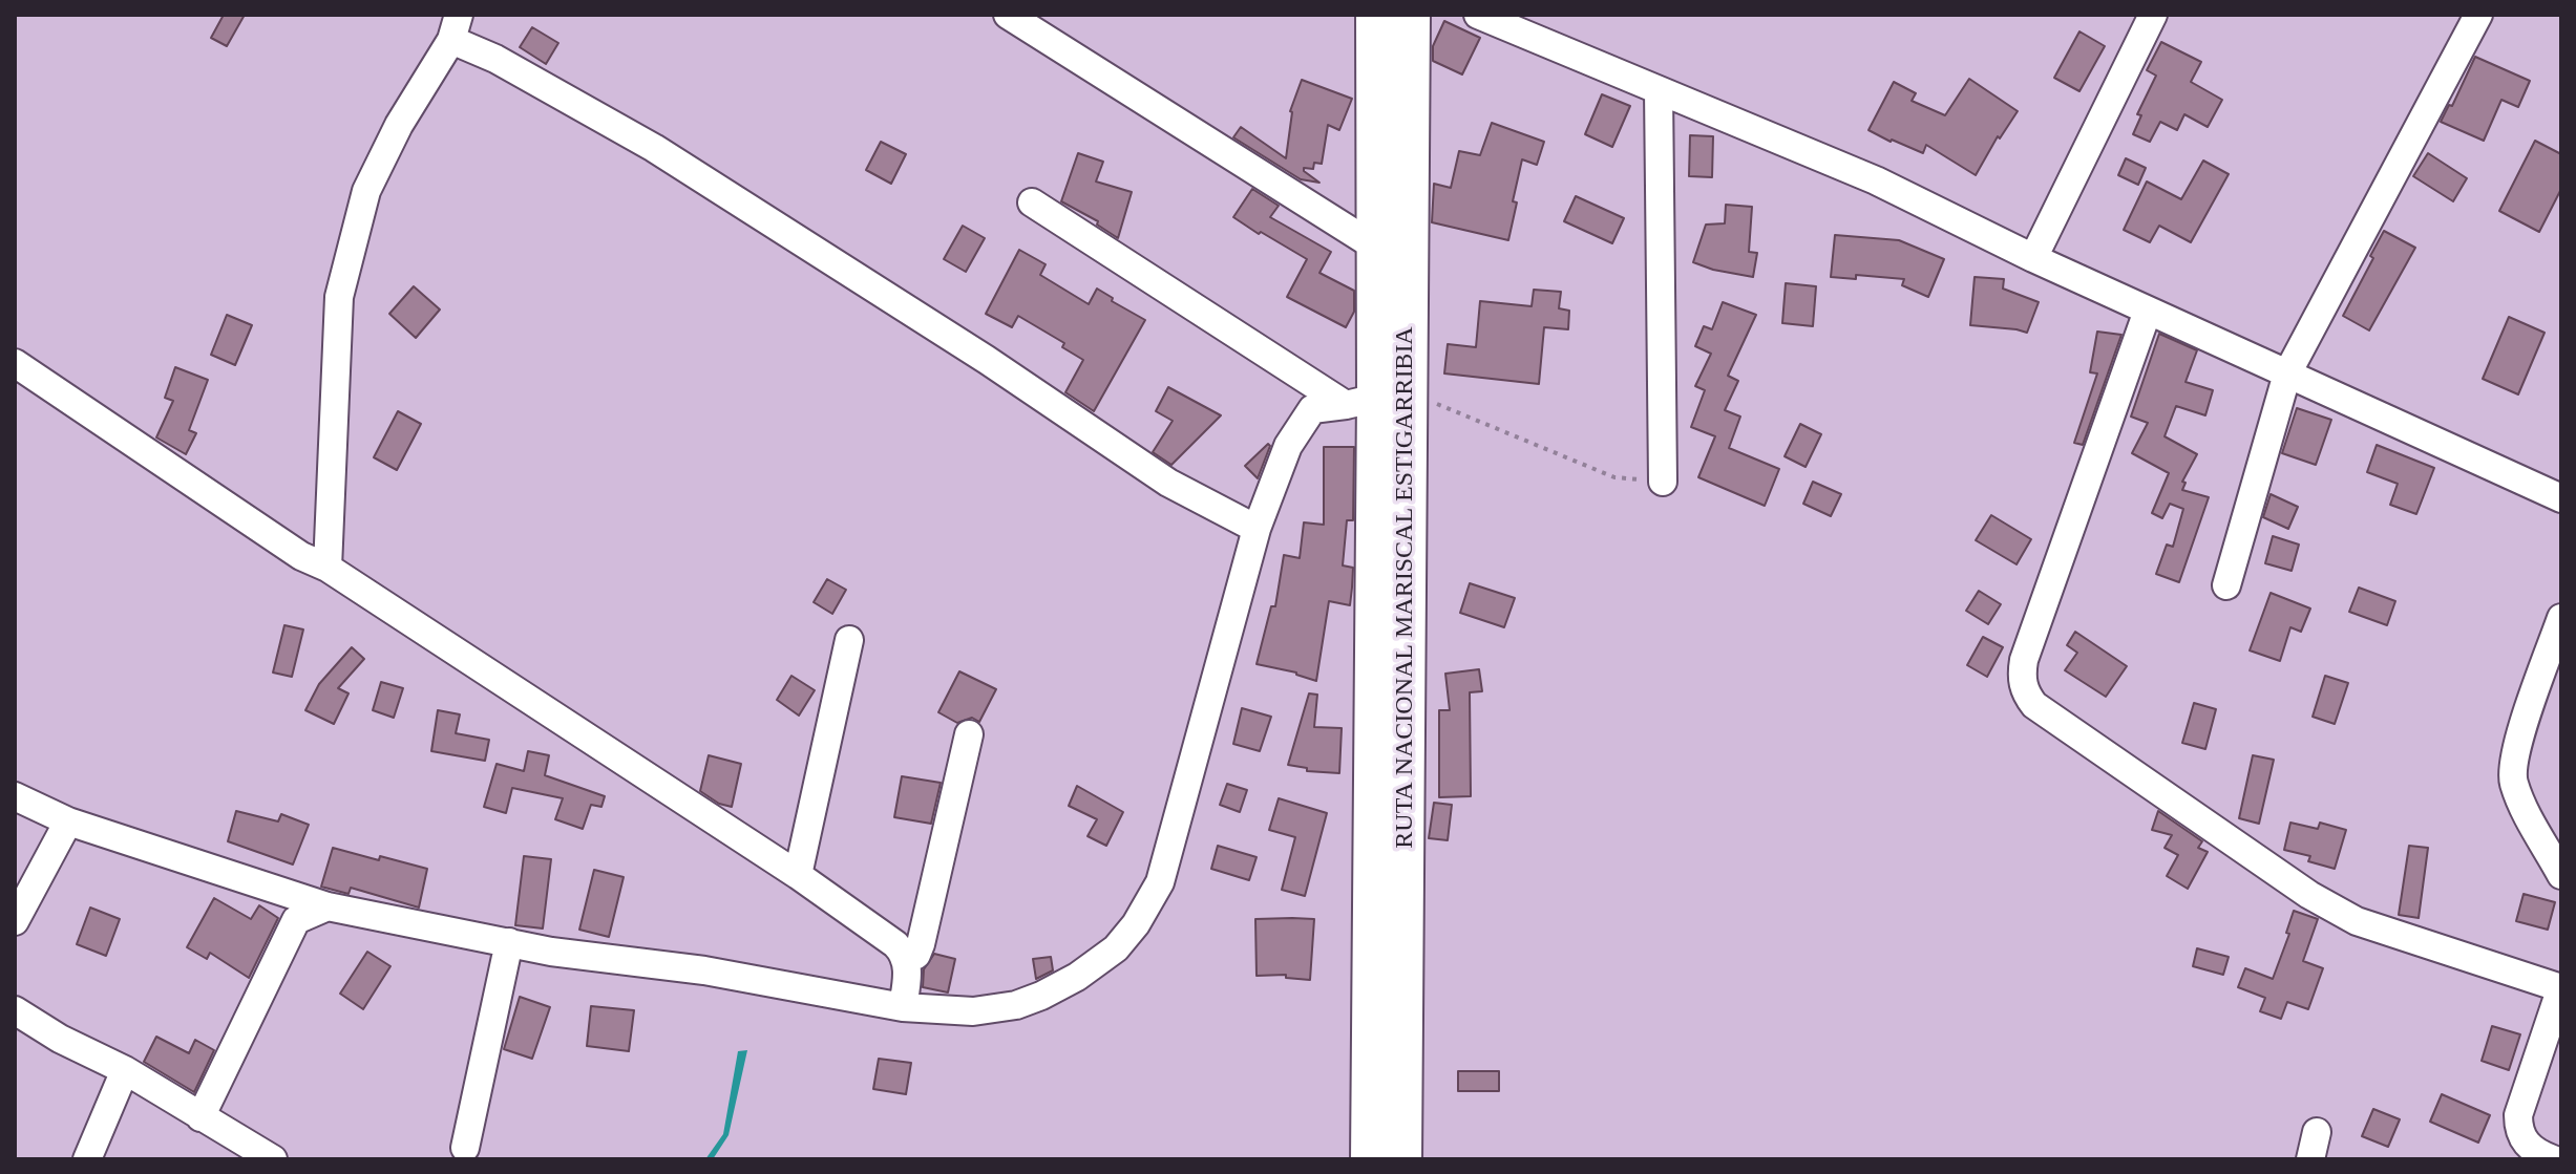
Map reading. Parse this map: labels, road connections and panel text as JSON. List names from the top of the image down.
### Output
{
  "streets": {
    "highway": ["RUTA NACIONAL MARISCAL ESTIGARRIBIA"]
  }
}
